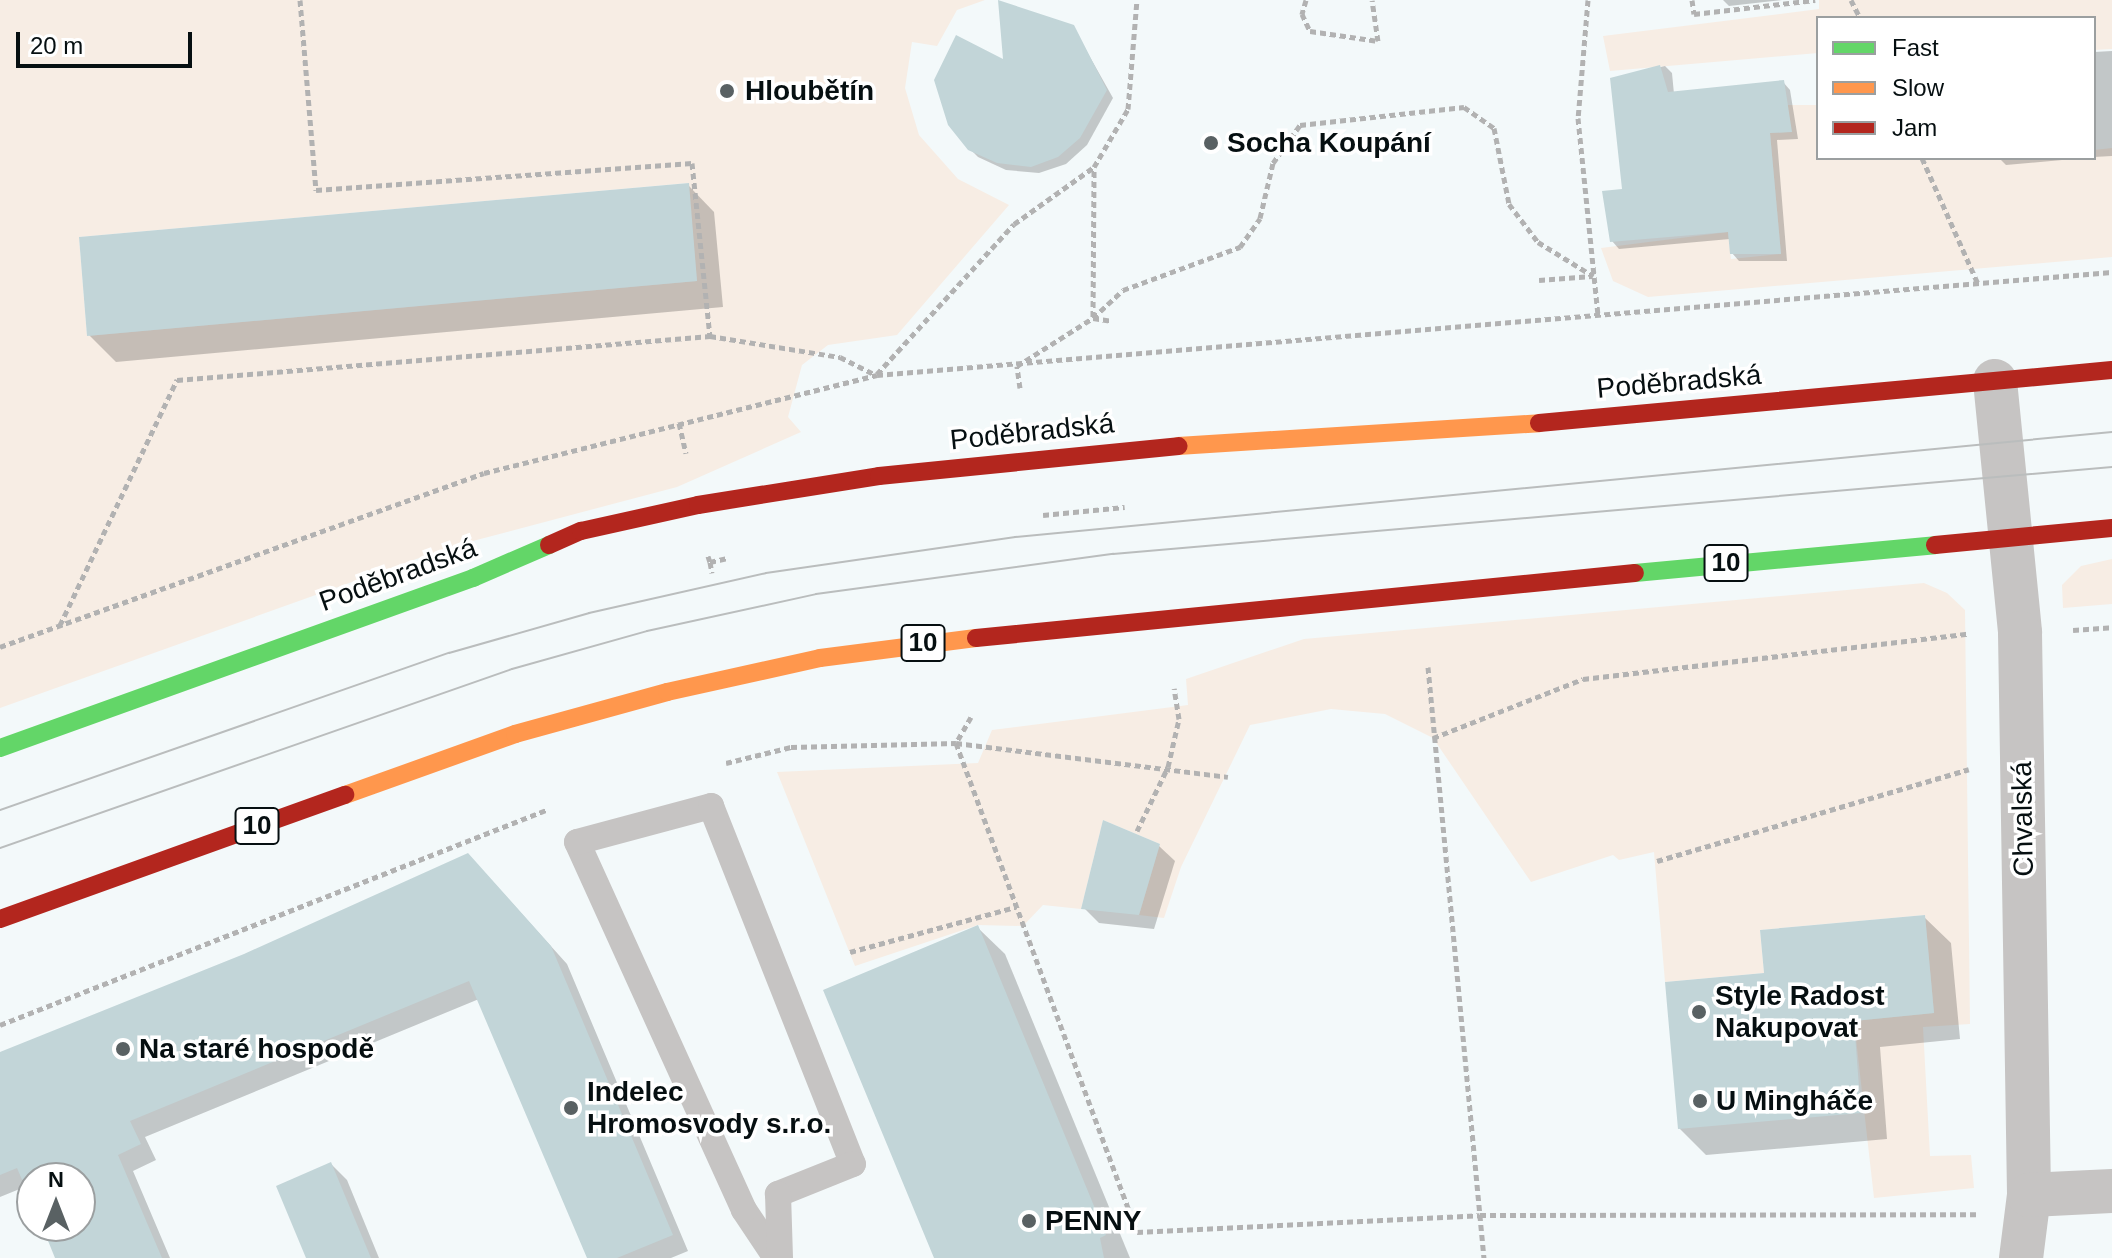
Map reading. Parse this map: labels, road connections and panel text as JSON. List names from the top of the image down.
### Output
{
  "streets": {
    "main road": ["Poděbradská", "10"],
    "street": ["Chvalská"]
  },
  "crossings": [
    ["Poděbradská", "Chvalská"],
    ["10", "Chvalská"]
  ],
  "places": [
    "Hloubětín",
    "Socha Koupání",
    "Style Radost Nakupovat",
    "Na staré hospodě",
    "U Mingháče",
    "Indelec Hromosvody s.r.o.",
    "PENNY"
  ],
  "legend": ["Fast", "Slow", "Jam"],
  "scale_bar": "20 m",
  "north": "top"
}
